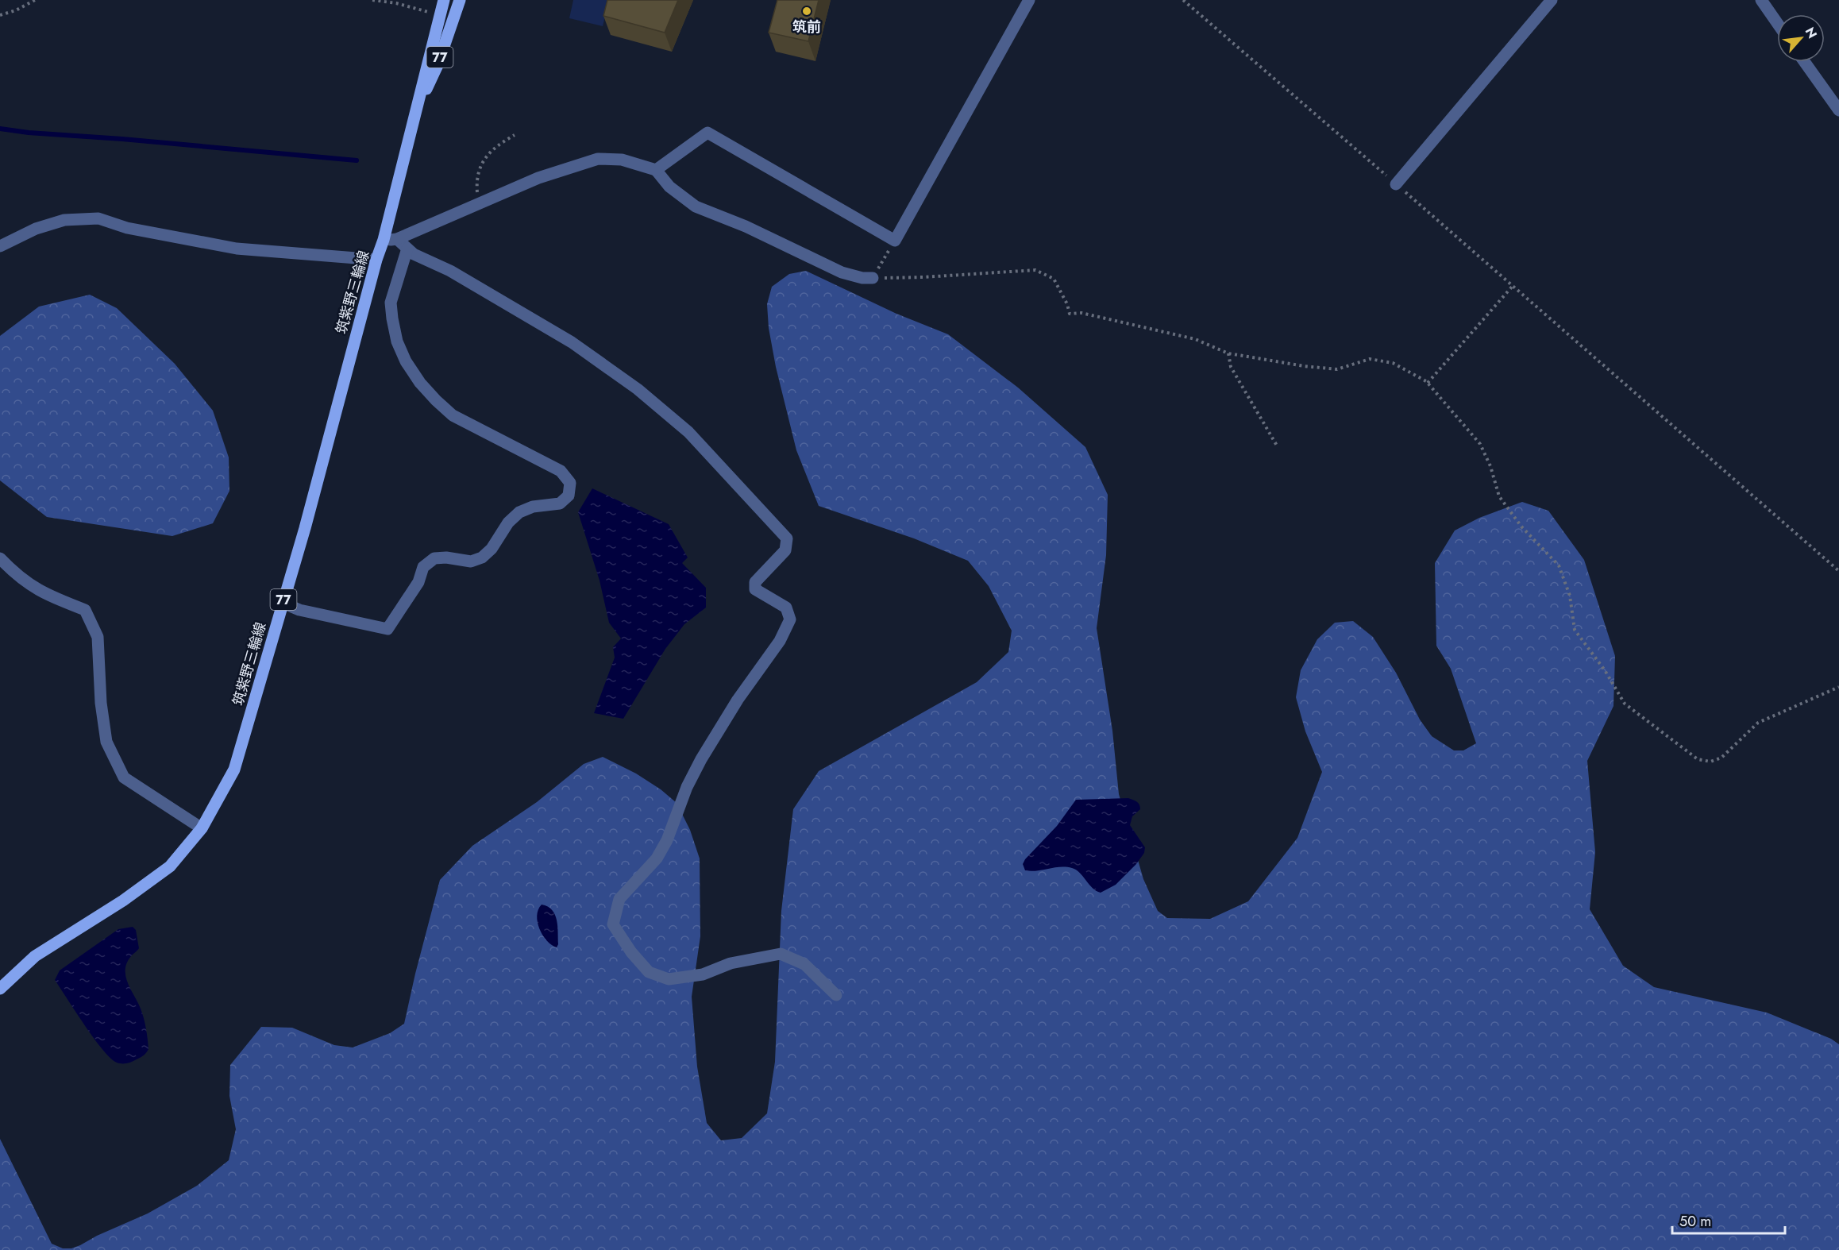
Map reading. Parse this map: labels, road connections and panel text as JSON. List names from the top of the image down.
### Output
{
  "streets": {
    "main road": ["77", "筑紫野三輪線"]
  },
  "places": ["筑前"],
  "scale_bar": "50 m",
  "north": "top right"
}
